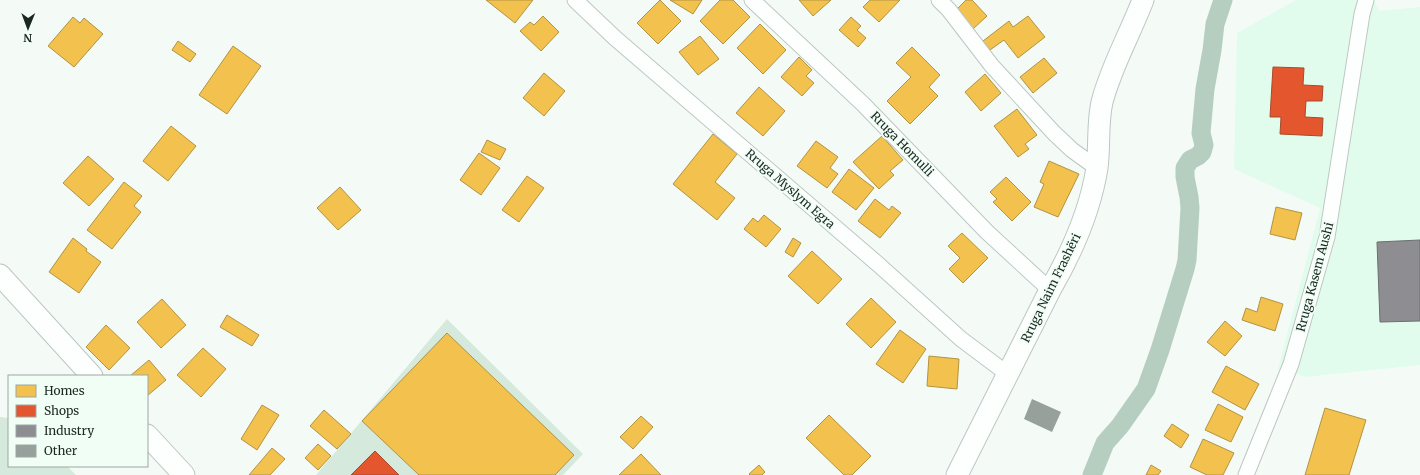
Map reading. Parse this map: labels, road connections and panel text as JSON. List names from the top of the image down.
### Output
{
  "streets": {
    "street": [
      "Rruga Homulli",
      "Rruga Myslym Egra",
      "Rruga Kasem Aushi",
      "Rruga Naim Frashëri"
    ]
  },
  "crossings": [
    ["Rruga Homulli", "Rruga Naim Frashëri"],
    ["Rruga Myslym Egra", "Rruga Naim Frashëri"]
  ],
  "legend": [
    "Homes",
    "Shops",
    "Industry",
    "Other"
  ],
  "north": "bottom"
}
